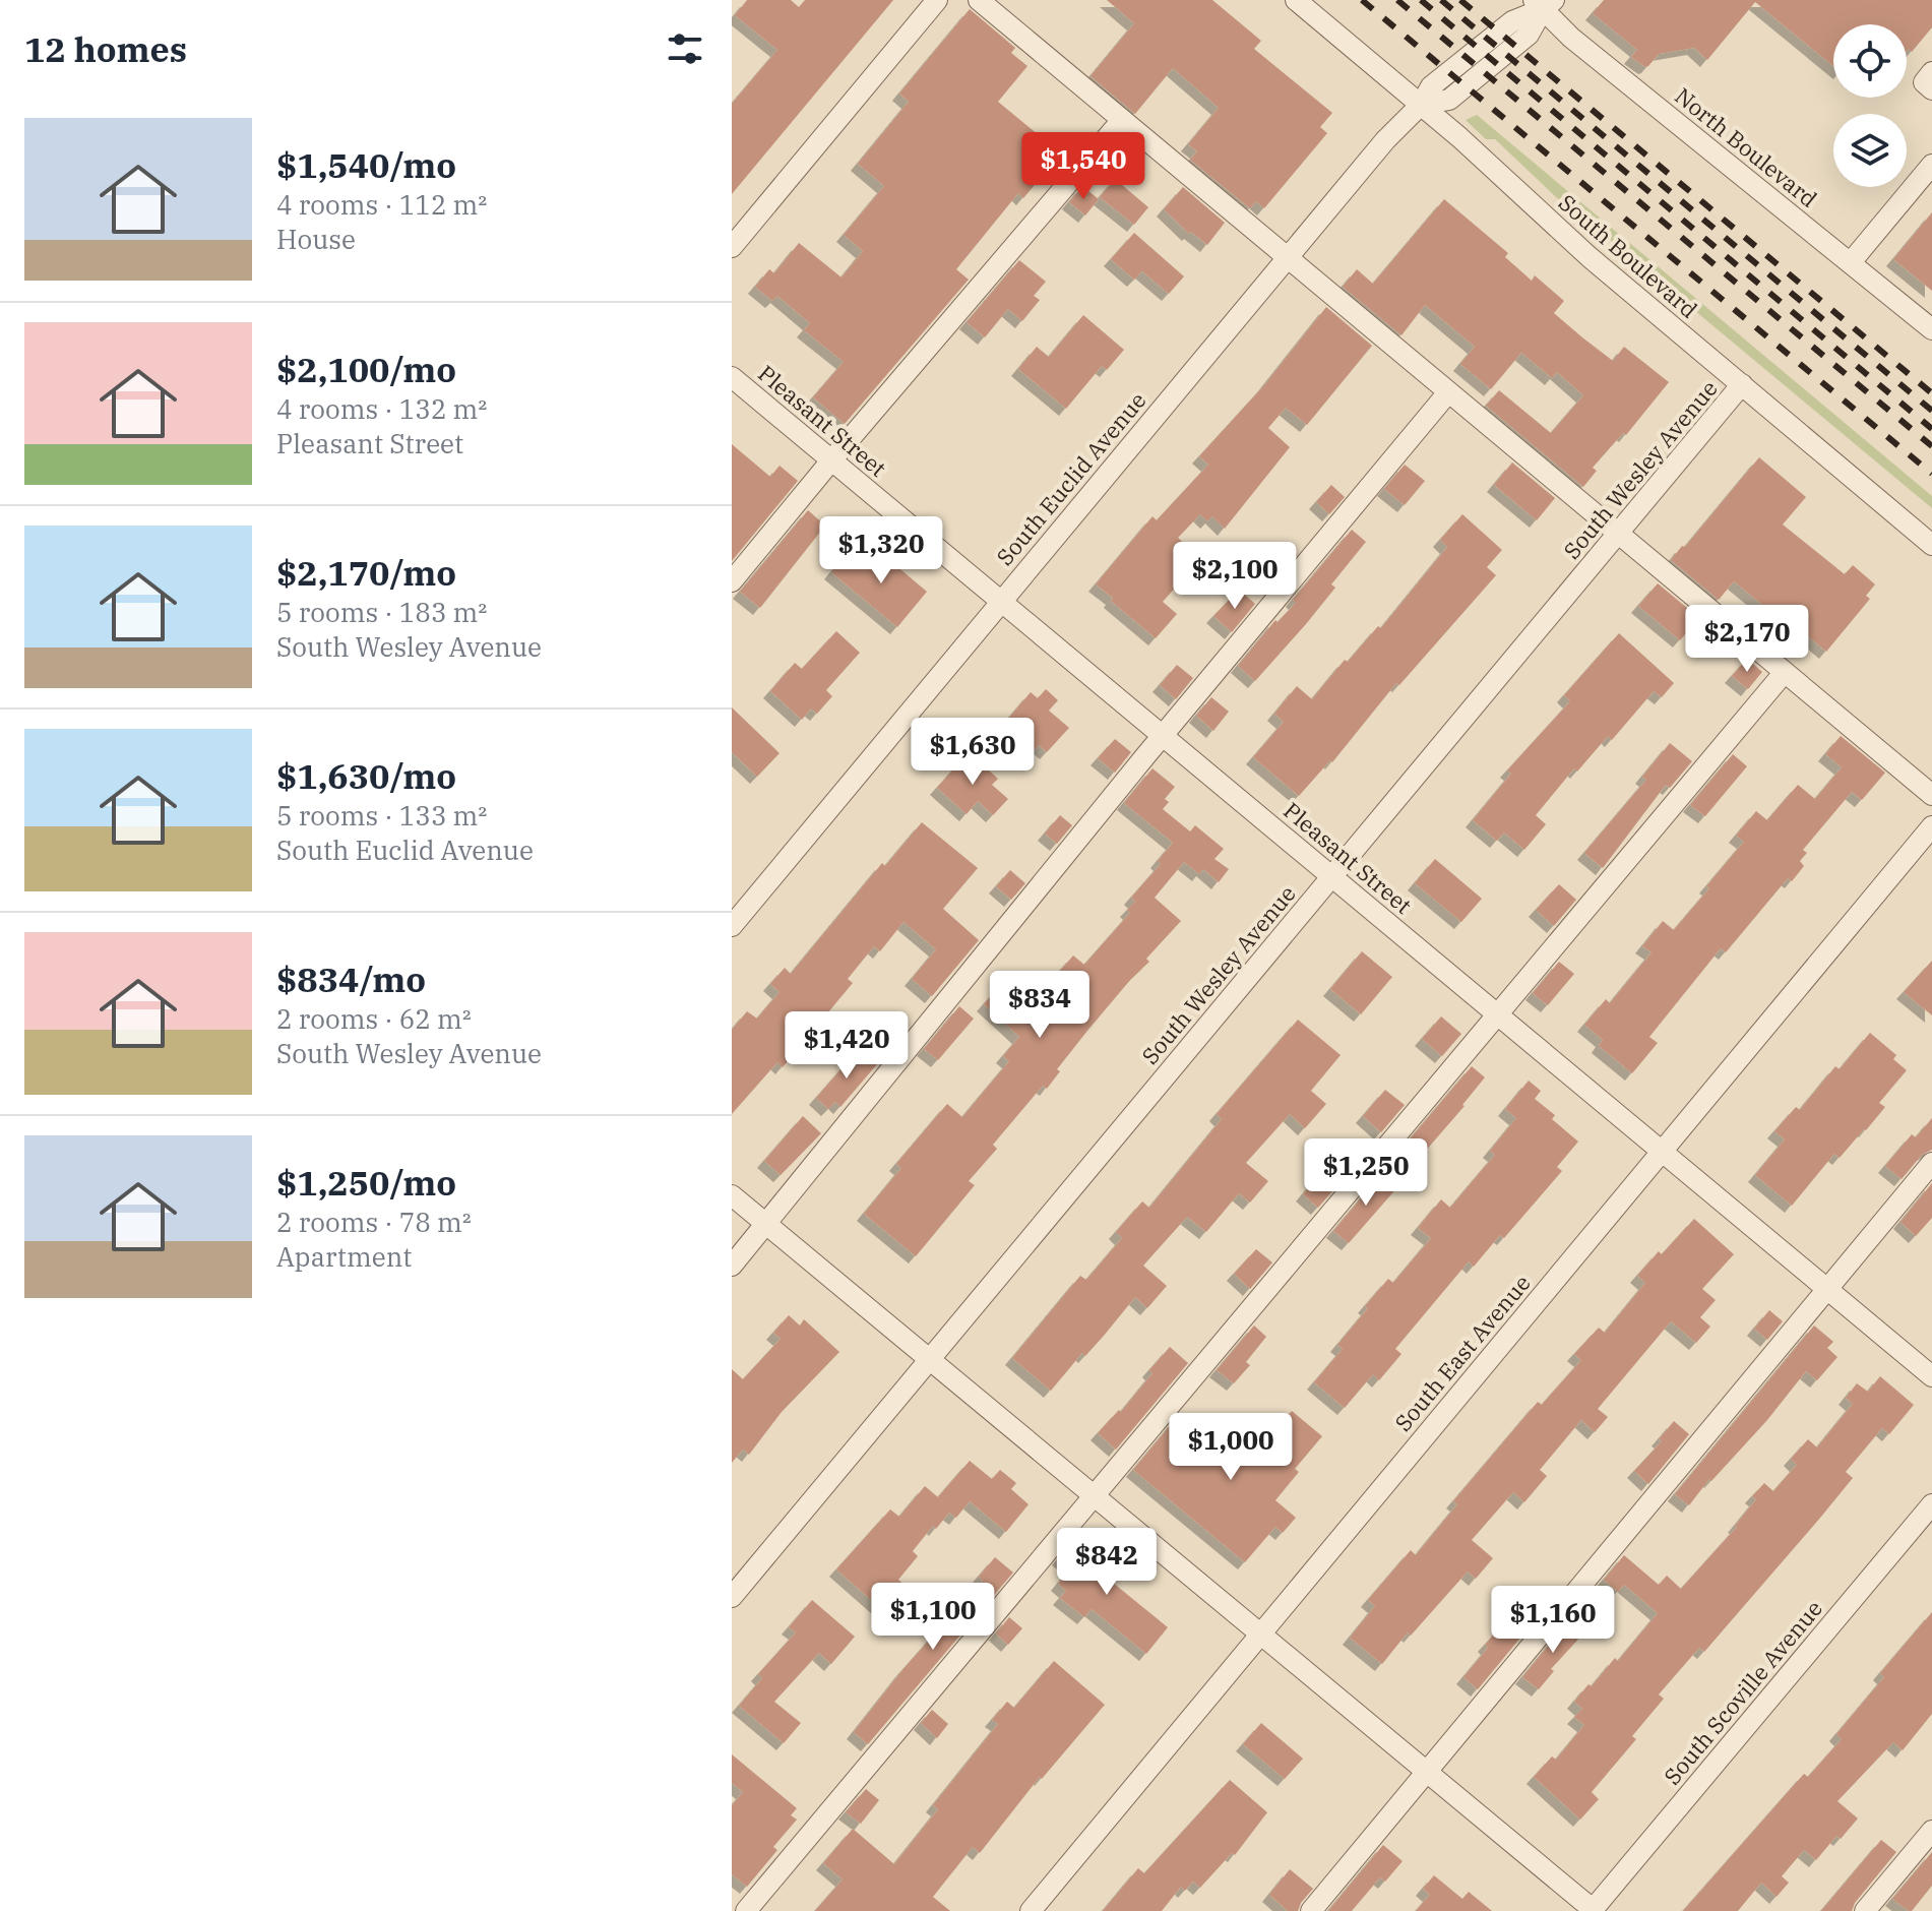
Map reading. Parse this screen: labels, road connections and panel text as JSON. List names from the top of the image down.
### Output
{
  "streets": {
    "street": [
      "North Boulevard",
      "South Boulevard",
      "Pleasant Street",
      "South Wesley Avenue",
      "South Euclid Avenue",
      "South East Avenue",
      "South Scoville Avenue"
    ]
  },
  "crossings": [
    ["South Boulevard", "South Wesley Avenue"],
    ["South Boulevard", "South Euclid Avenue"],
    ["Pleasant Street", "South Wesley Avenue"],
    ["Pleasant Street", "South Euclid Avenue"],
    ["Pleasant Street", "South East Avenue"]
  ],
  "page": {
    "heading": "12 homes",
    "list": [
      {
        "name": "$1,540/mo",
        "note": "4 rooms · 112 m² · House"
      },
      {
        "name": "$2,100/mo",
        "note": "4 rooms · 132 m² · Pleasant Street"
      },
      {
        "name": "$2,170/mo",
        "note": "5 rooms · 183 m² · South Wesley Avenue"
      },
      {
        "name": "$1,630/mo",
        "note": "5 rooms · 133 m² · South Euclid Avenue"
      },
      {
        "name": "$834/mo",
        "note": "2 rooms · 62 m² · South Wesley Avenue"
      },
      {
        "name": "$1,250/mo",
        "note": "2 rooms · 78 m² · Apartment"
      }
    ],
    "price": [
      "$1,540",
      "$1,320",
      "$2,100",
      "$2,170",
      "$1,630",
      "$834",
      "$1,420",
      "$1,250",
      "$1,000",
      "$842",
      "$1,100",
      "$1,160"
    ]
  }
}
